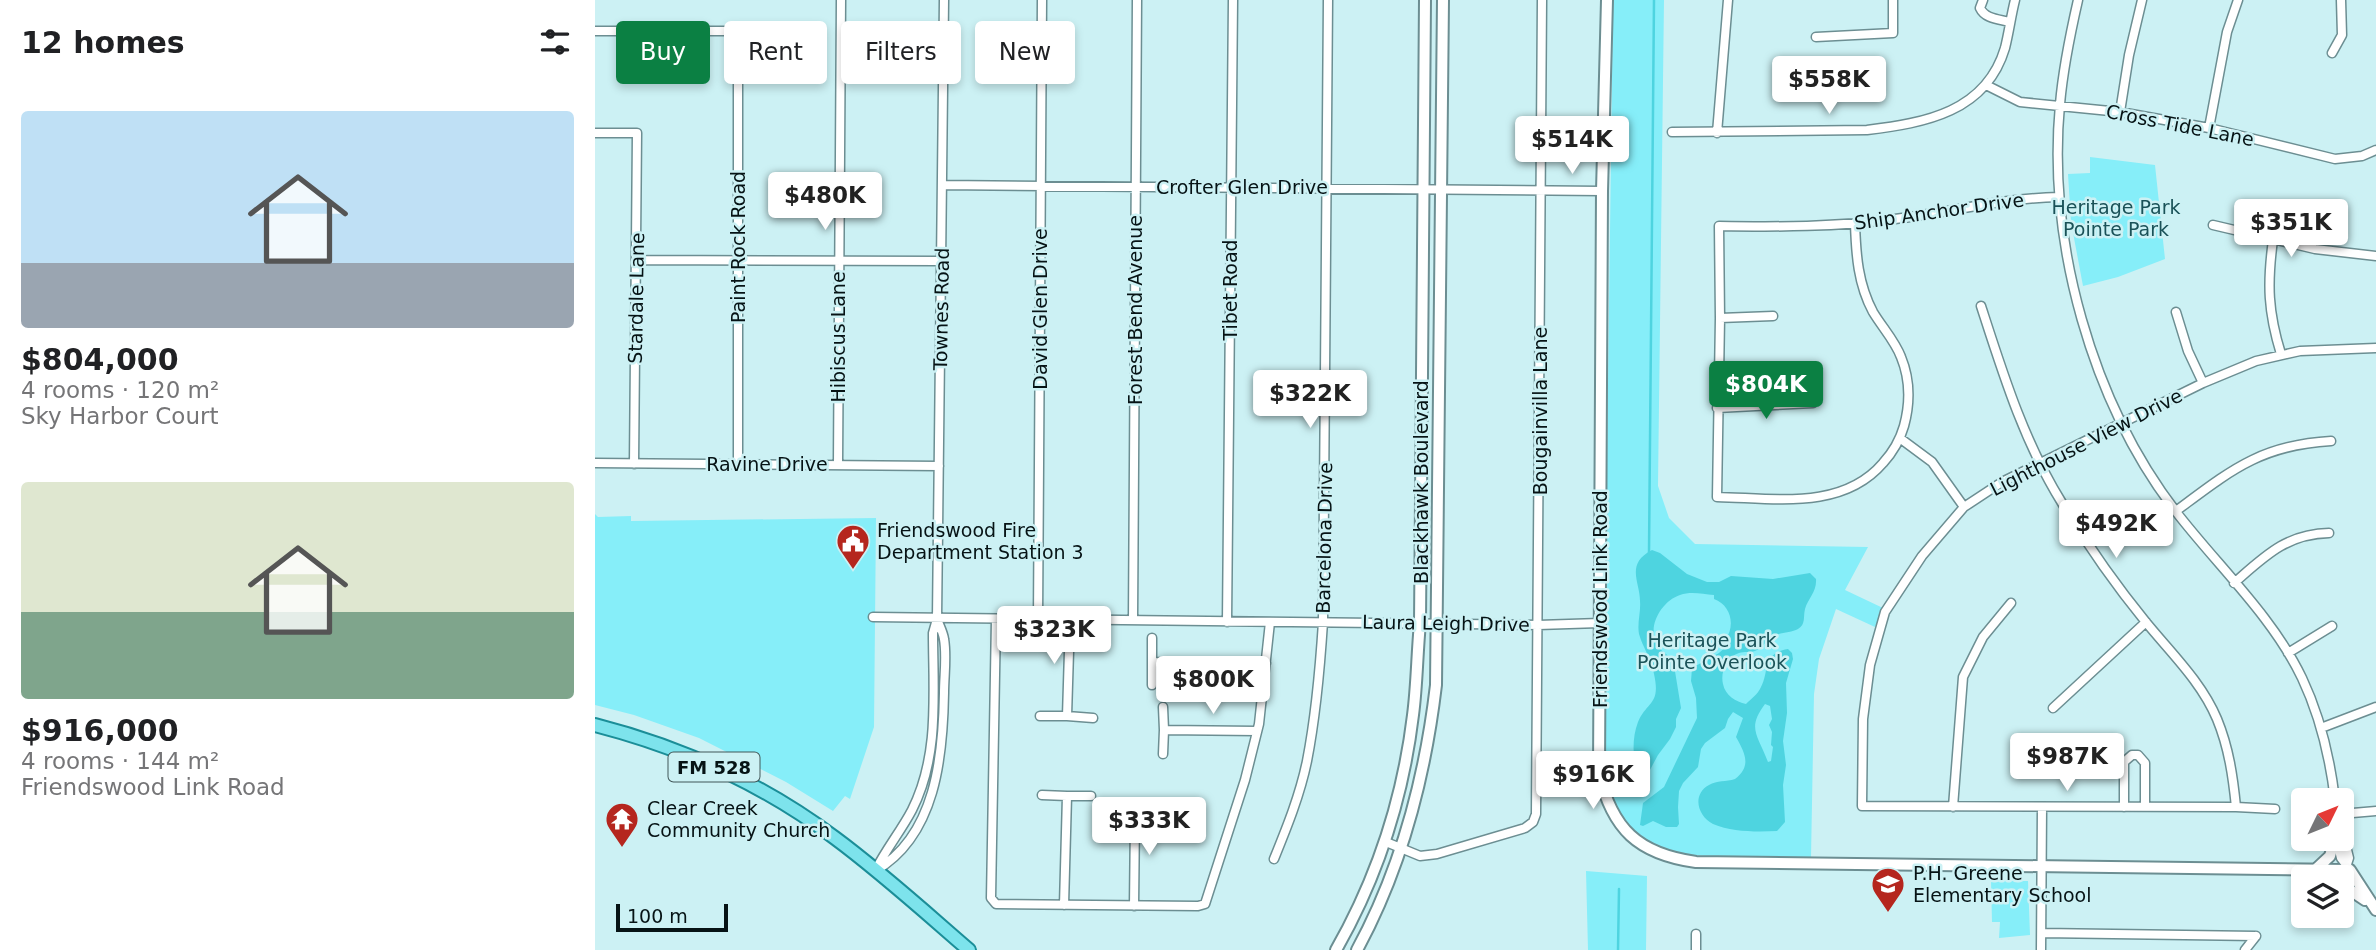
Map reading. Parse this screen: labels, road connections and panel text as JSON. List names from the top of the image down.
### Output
{
  "streets": {
    "main road": ["Blackhawk Boulevard", "Friendswood Link Road", "FM 528"],
    "street": [
      "Cross Tide Lane",
      "Crofter Glen Drive",
      "Ship Anchor Drive",
      "Paint Rock Road",
      "Tibet Road",
      "Stardale Lane",
      "Townes Road",
      "David Glen Drive",
      "Forest Bend Avenue",
      "Hibiscus Lane",
      "Bougainvilla Lane",
      "Lighthouse View Drive",
      "Ravine Drive",
      "Barcelona Drive",
      "Laura Leigh Drive"
    ]
  },
  "crossings": [
    ["Crofter Glen Drive", "Tibet Road"],
    ["Crofter Glen Drive", "Townes Road"],
    ["Crofter Glen Drive", "David Glen Drive"],
    ["Crofter Glen Drive", "Forest Bend Avenue"],
    ["Crofter Glen Drive", "Bougainvilla Lane"],
    ["Crofter Glen Drive", "Blackhawk Boulevard"],
    ["Crofter Glen Drive", "Barcelona Drive"],
    ["Crofter Glen Drive", "Friendswood Link Road"],
    ["Paint Rock Road", "Ravine Drive"],
    ["Tibet Road", "Laura Leigh Drive"],
    ["Stardale Lane", "Ravine Drive"],
    ["Townes Road", "Ravine Drive"],
    ["Townes Road", "Laura Leigh Drive"],
    ["Townes Road", "FM 528"],
    ["David Glen Drive", "Laura Leigh Drive"],
    ["Forest Bend Avenue", "Laura Leigh Drive"],
    ["Hibiscus Lane", "Ravine Drive"],
    ["Bougainvilla Lane", "Blackhawk Boulevard"],
    ["Bougainvilla Lane", "Laura Leigh Drive"],
    ["Blackhawk Boulevard", "Laura Leigh Drive"],
    ["Barcelona Drive", "Laura Leigh Drive"],
    ["Friendswood Link Road", "Laura Leigh Drive"]
  ],
  "parks": ["Heritage Park Pointe Park", "Heritage Park Pointe Overlook"],
  "places": {
    "public building": ["Friendswood Fire Department Station 3"],
    "temple": ["Clear Creek Community Church"],
    "school or university": ["P.H. Greene Elementary School"]
  },
  "scale_bar": "100 m",
  "north": "top right",
  "page": {
    "heading": "12 homes",
    "chip": [
      "Buy",
      "Rent",
      "Filters",
      "New"
    ],
    "price": [
      "$558K",
      "$514K",
      "$480K",
      "$351K",
      "$804K",
      "$322K",
      "$492K",
      "$323K",
      "$800K",
      "$987K",
      "$916K",
      "$333K"
    ],
    "list": [
      {
        "name": "$804,000",
        "note": "4 rooms · 120 m² · Sky Harbor Court"
      },
      {
        "name": "$916,000",
        "note": "4 rooms · 144 m² · Friendswood Link Road"
      }
    ],
    "scale": "100 m"
  }
}
